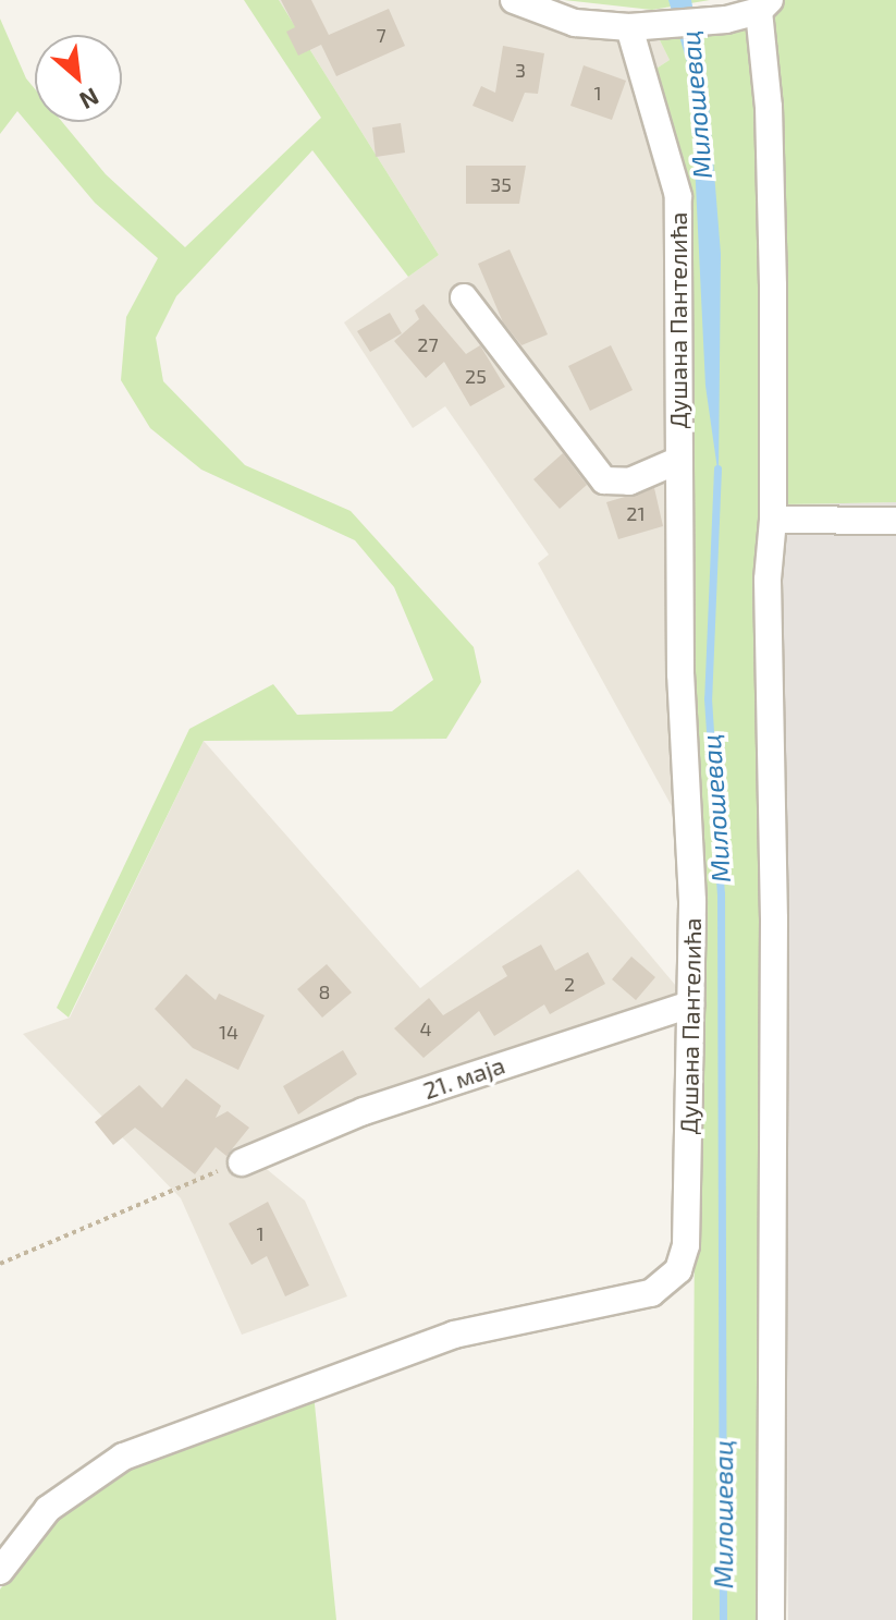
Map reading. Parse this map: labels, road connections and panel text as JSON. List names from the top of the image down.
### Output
{
  "streets": {
    "street": ["Душана Пантелића", "21. маја"]
  },
  "crossings": [
    ["Душана Пантелића", "21. маја"]
  ],
  "water": ["Милошевац"],
  "house_numbers": [
    "7",
    "3",
    "1",
    "35",
    "27",
    "25",
    "21",
    "2",
    "8",
    "4",
    "14",
    "1"
  ],
  "north": "bottom right"
}
